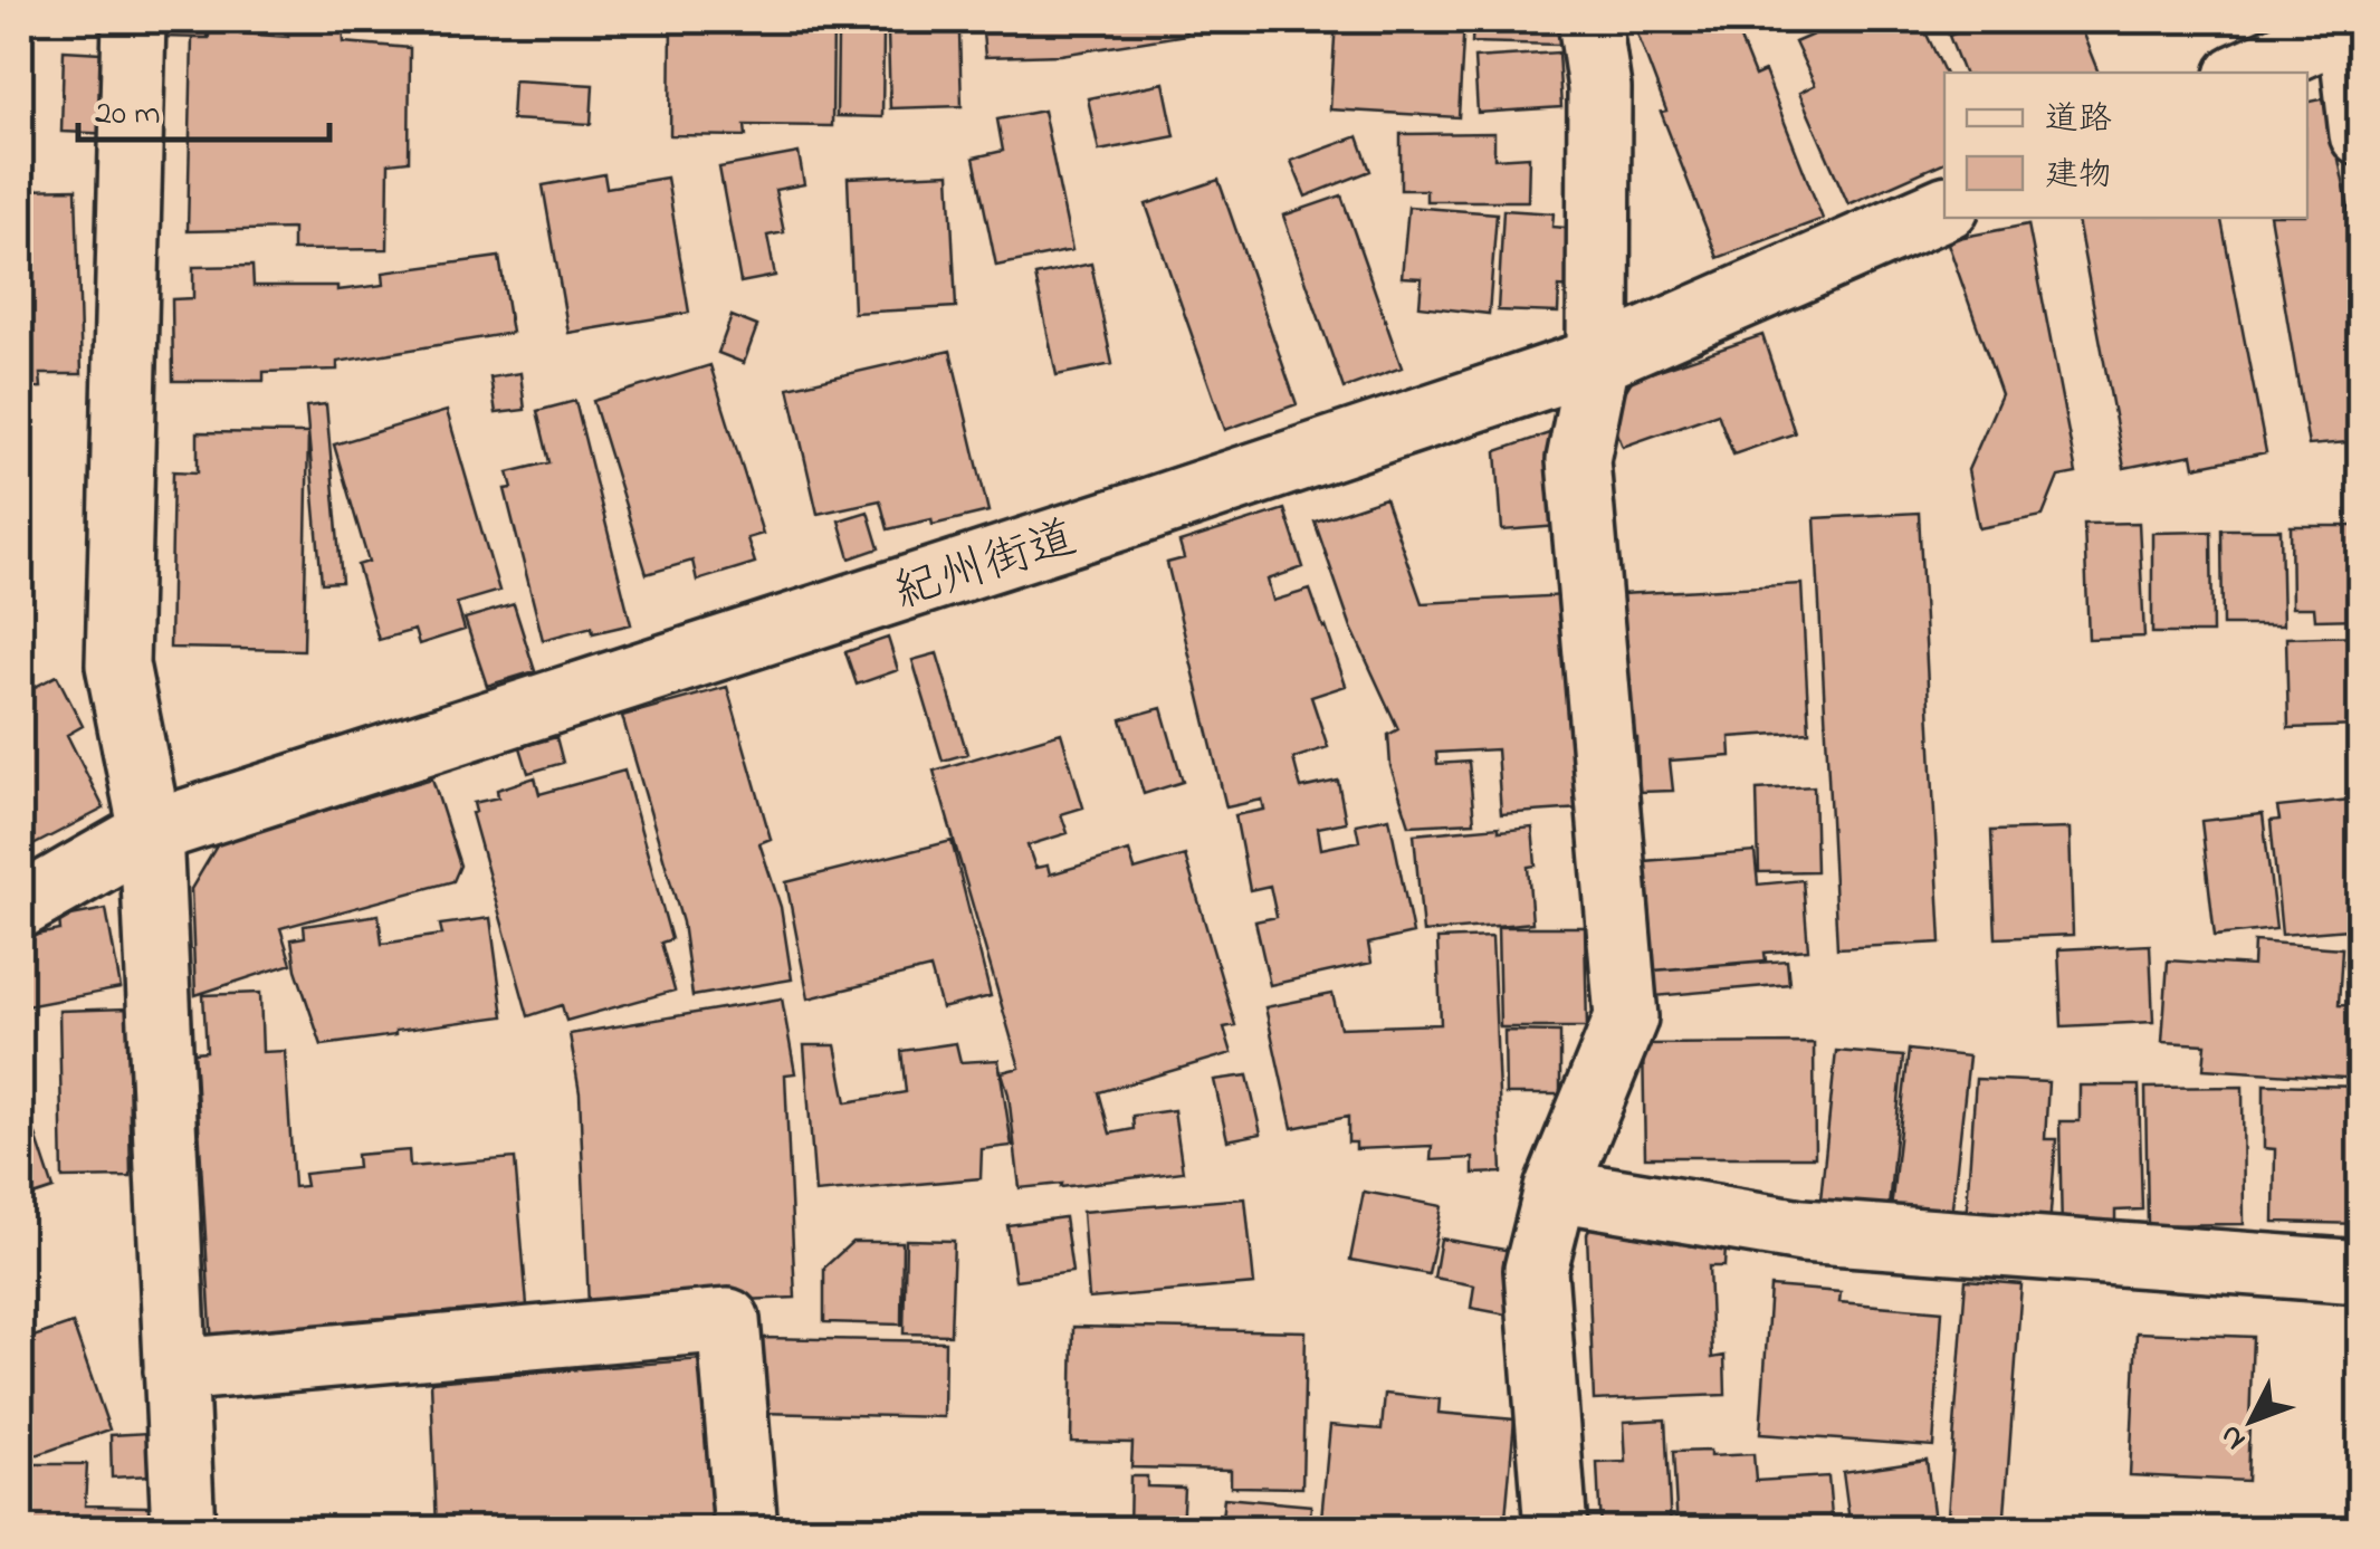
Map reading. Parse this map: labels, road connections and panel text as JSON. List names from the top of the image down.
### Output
{
  "streets": {
    "street": ["紀州街道"]
  },
  "legend": ["道路", "建物"],
  "scale_bar": "20 m",
  "north": "bottom left"
}
